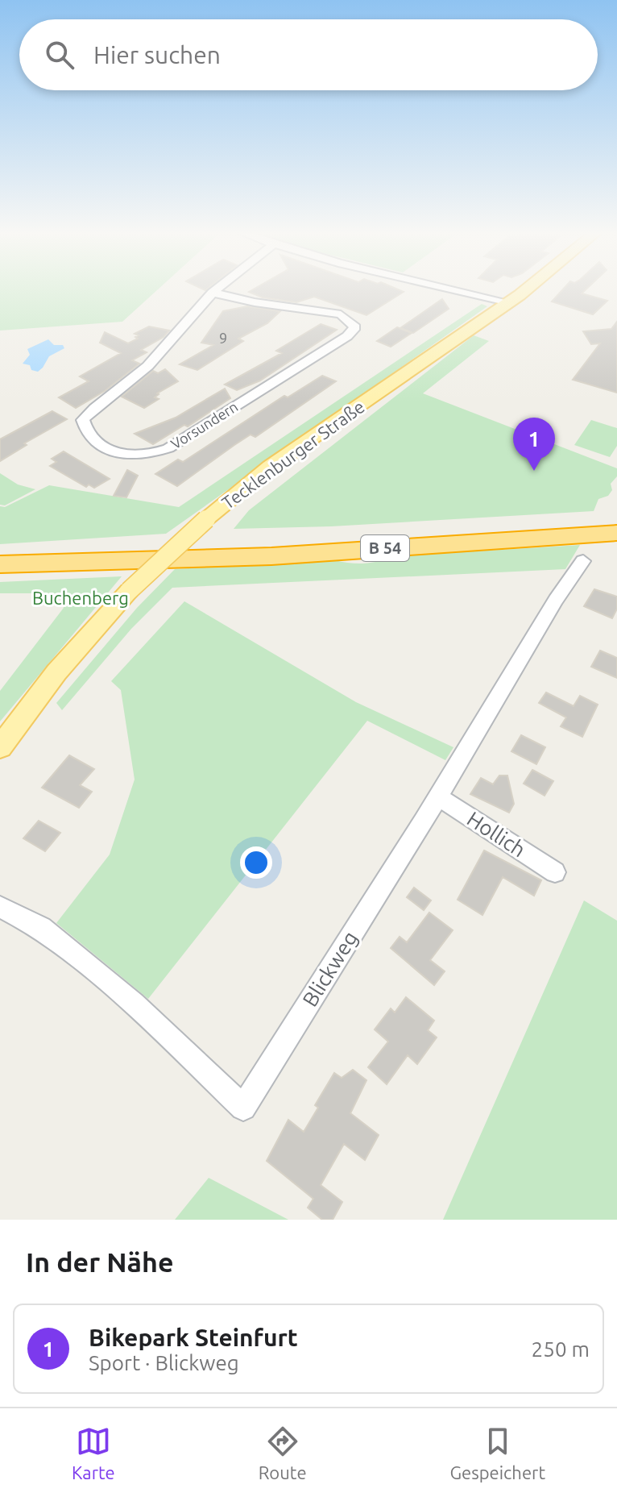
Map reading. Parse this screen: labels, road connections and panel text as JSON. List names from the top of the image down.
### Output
{
  "streets": {
    "highway": ["B 54"],
    "main road": ["Tecklenburger Straße"],
    "street": ["Vorsundern", "Hollich", "Blickweg"]
  },
  "crossings": [
    ["Hollich", "Blickweg"]
  ],
  "parks": ["Buchenberg"],
  "house_numbers": ["9"],
  "page": {
    "search": "Hier suchen",
    "pins": "1",
    "heading": "In der Nähe",
    "list": [
      {
        "mark": "1",
        "name": "Bikepark Steinfurt",
        "note": "Sport · Blickweg",
        "value": "250 m"
      }
    ],
    "nav": ["Karte", "Route", "Gespeichert"]
  }
}
